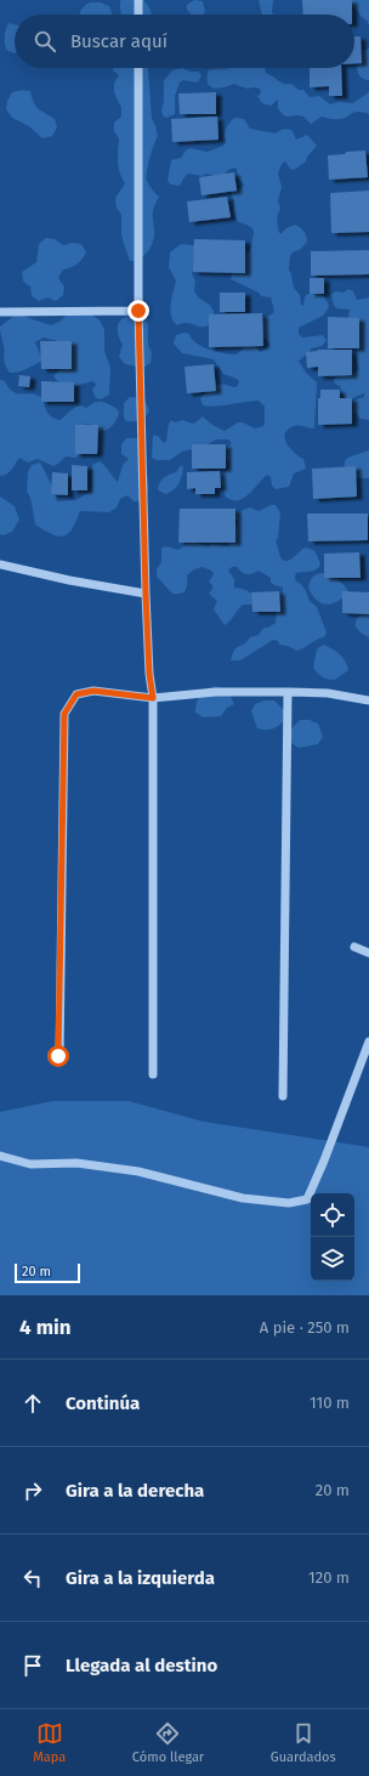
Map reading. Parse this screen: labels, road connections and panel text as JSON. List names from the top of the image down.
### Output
{
  "scale_bar": "20 m",
  "page": {
    "search": "Buscar aquí",
    "scale": "20 m",
    "heading": ["4 min", "A pie · 250 m"],
    "list": [
      ["Continúa", "110 m"],
      ["Gira a la derecha", "20 m"],
      ["Gira a la izquierda", "120 m"],
      "Llegada al destino"
    ],
    "nav": ["Mapa", "Cómo llegar", "Guardados"]
  }
}
